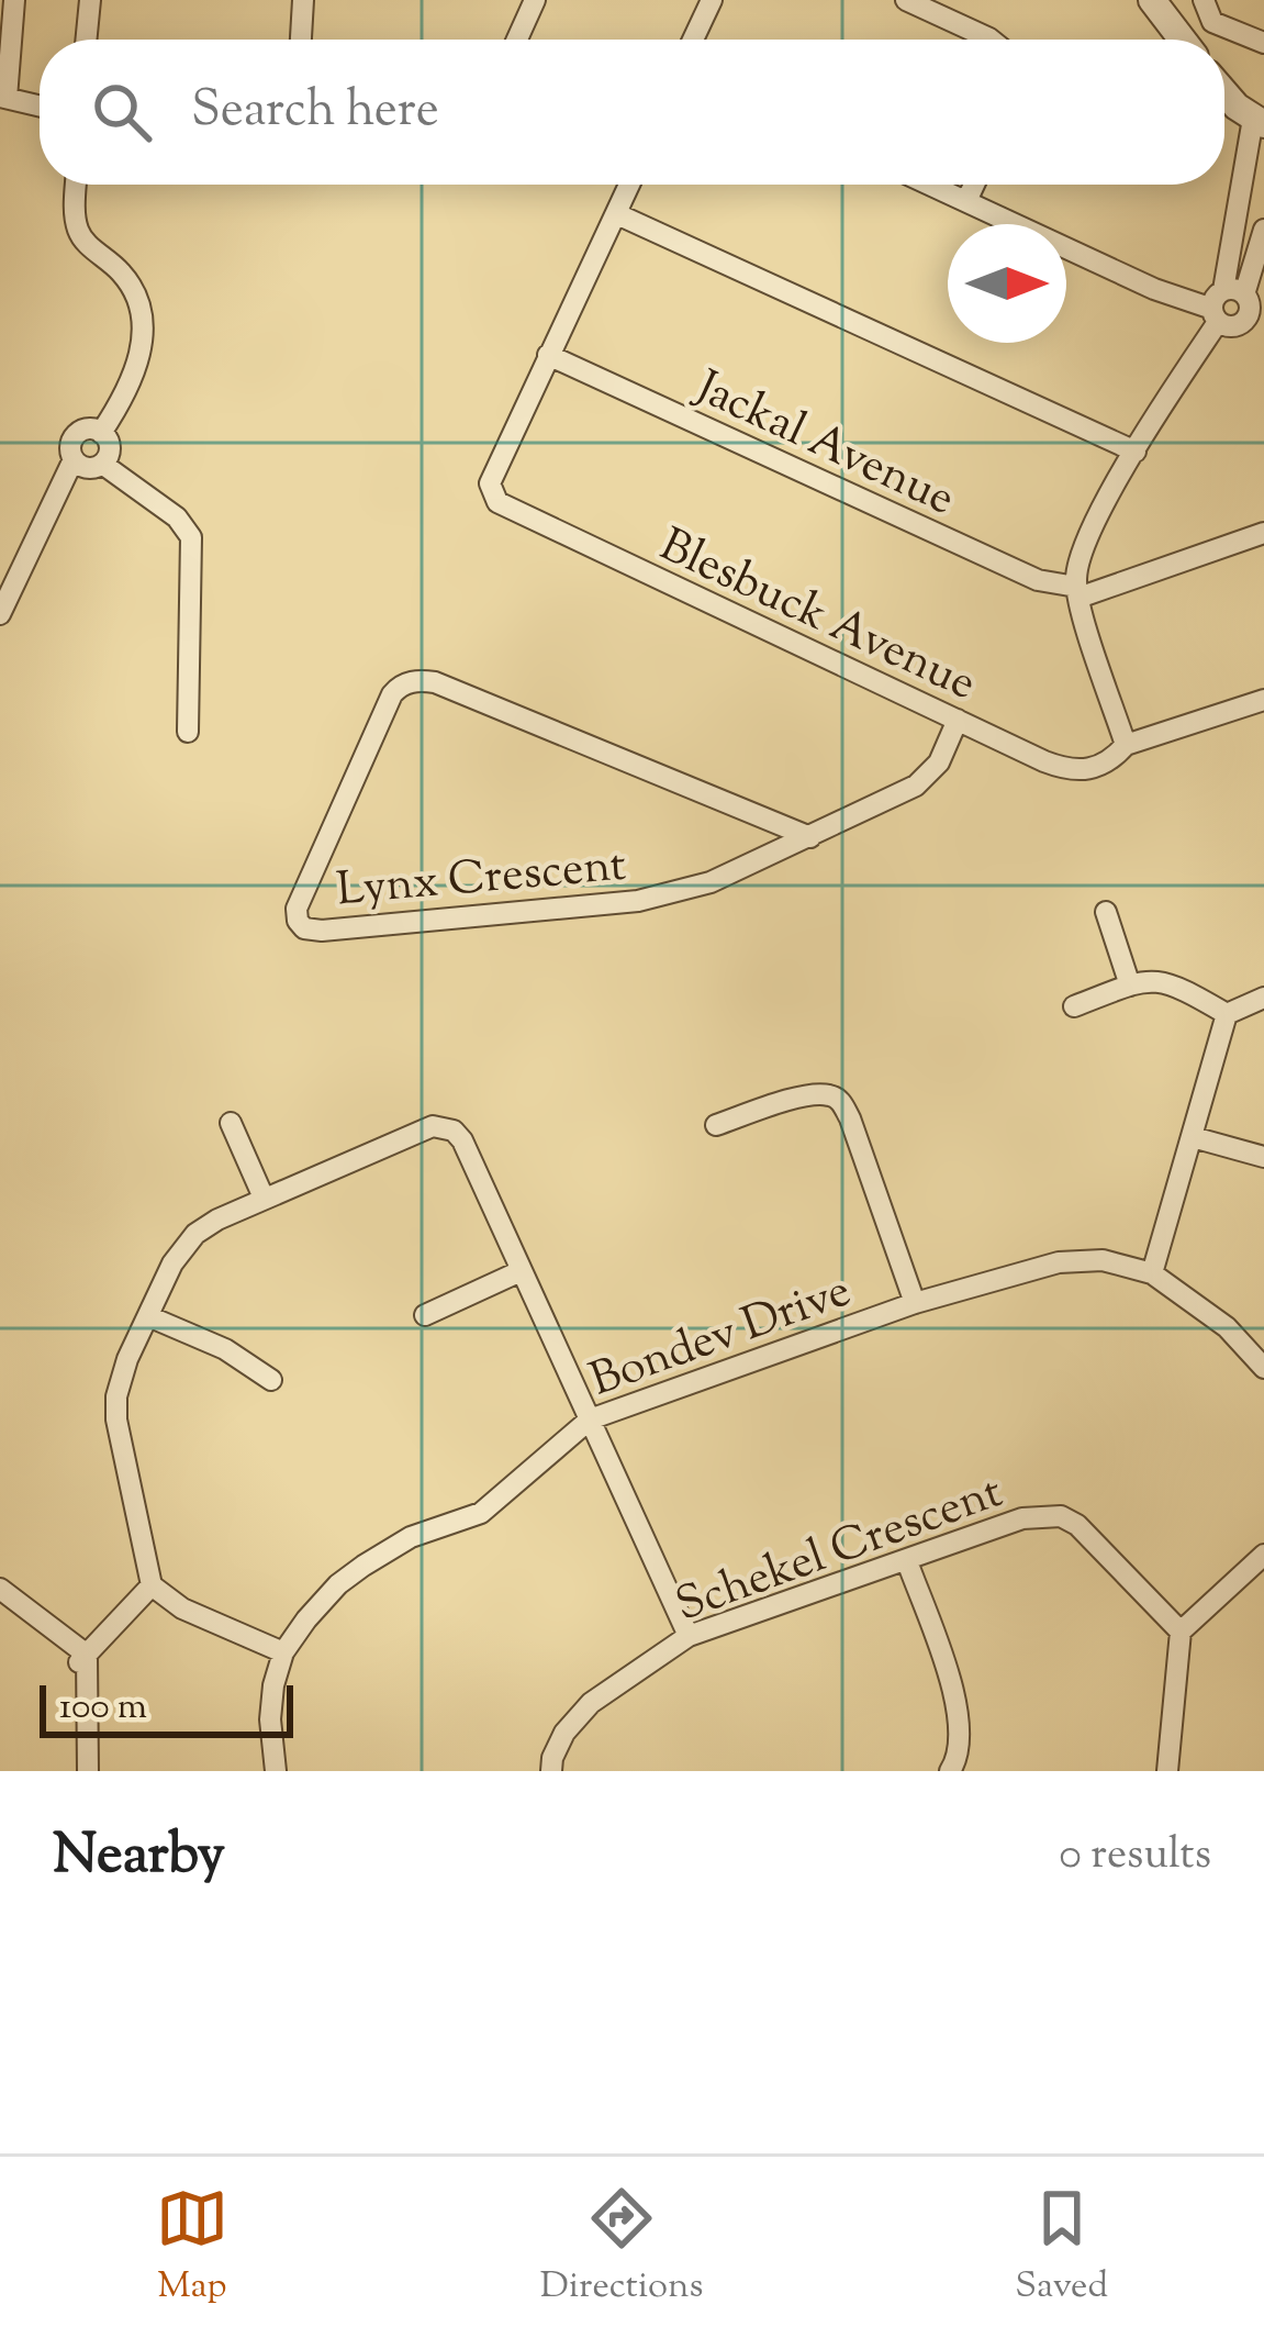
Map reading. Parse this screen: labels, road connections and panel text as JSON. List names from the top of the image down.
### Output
{
  "streets": {
    "street": [
      "Jackal Avenue",
      "Blesbuck Avenue",
      "Lynx Crescent",
      "Bondev Drive",
      "Schekel Crescent"
    ]
  },
  "crossings": [
    ["Jackal Avenue", "Blesbuck Avenue"],
    ["Blesbuck Avenue", "Lynx Crescent"]
  ],
  "scale_bar": "100 m",
  "north": "right",
  "page": {
    "search": "Search here",
    "scale": "100 m",
    "heading": ["Nearby", "0 results"],
    "nav": ["Map", "Directions", "Saved"]
  }
}
